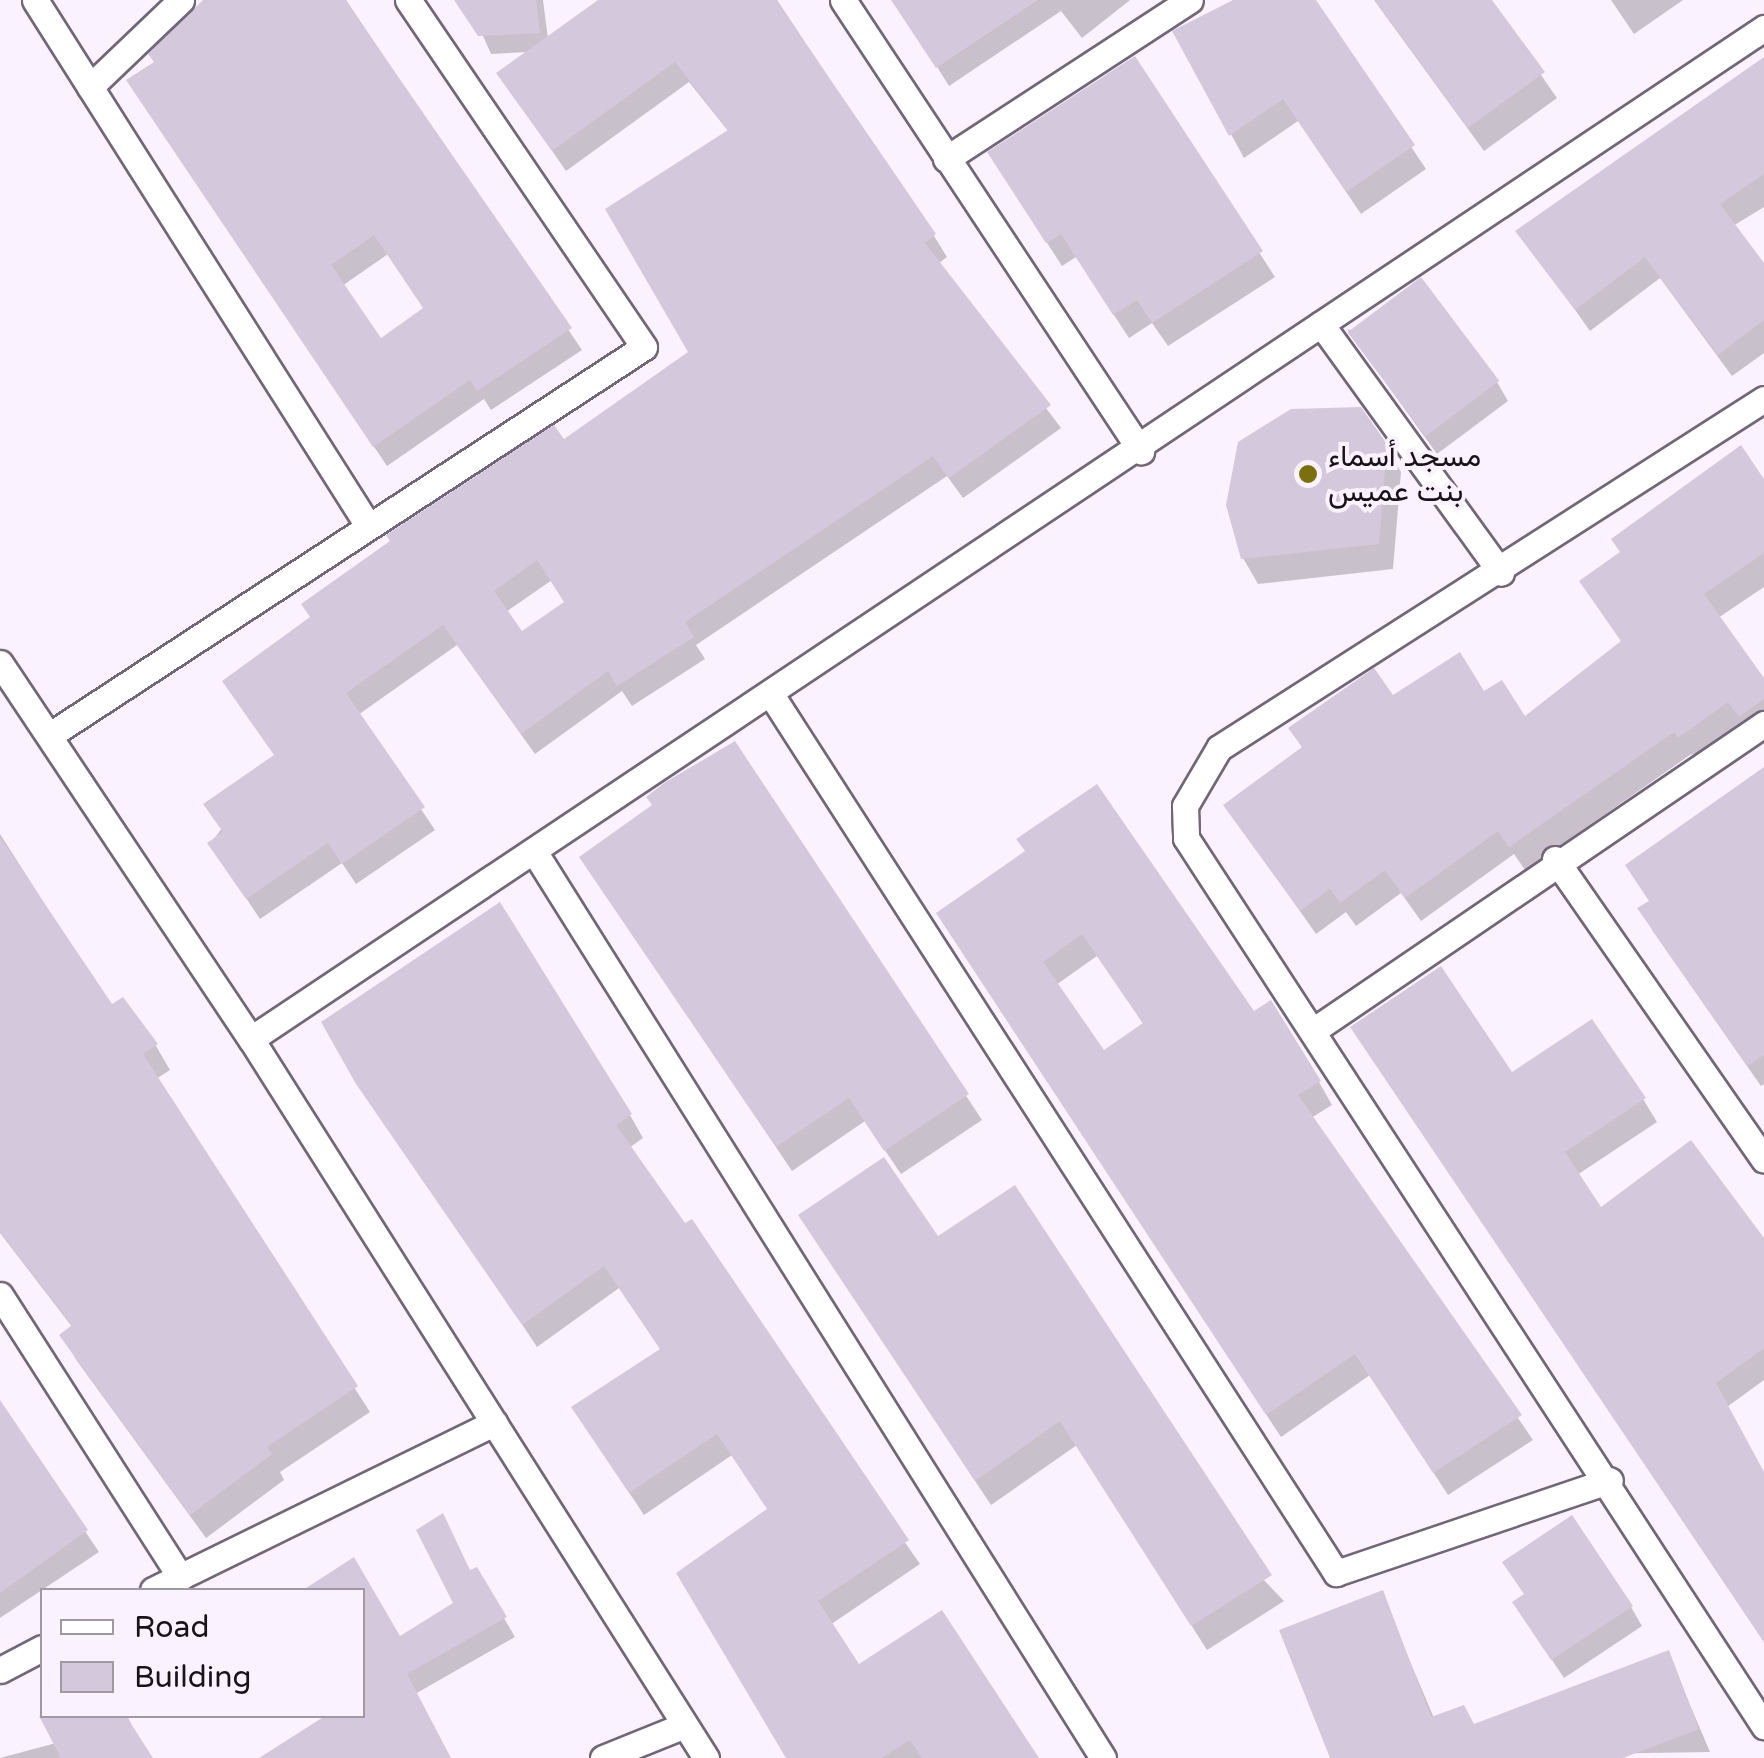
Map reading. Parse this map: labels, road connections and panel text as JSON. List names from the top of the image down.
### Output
{
  "places": ["مسجد أسماء بنت عميس"],
  "legend": ["Road", "Building"]
}
